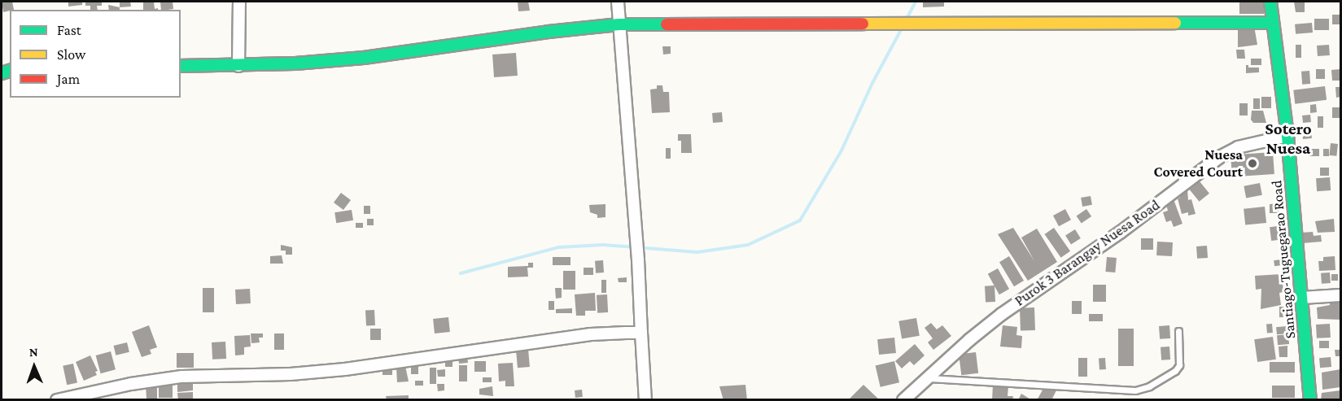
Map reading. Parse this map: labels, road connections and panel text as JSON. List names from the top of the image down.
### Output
{
  "streets": {
    "main road": ["Santiago-Tuguegarao Road"],
    "street": ["Purok 3 Barangay Nuesa Road"]
  },
  "crossings": [
    ["Purok 3 Barangay Nuesa Road", "Santiago-Tuguegarao Road"]
  ],
  "districts": ["Sotero Nuesa"],
  "places": ["Nuesa Covered Court"],
  "legend": ["Fast", "Slow", "Jam"],
  "north": "top"
}
